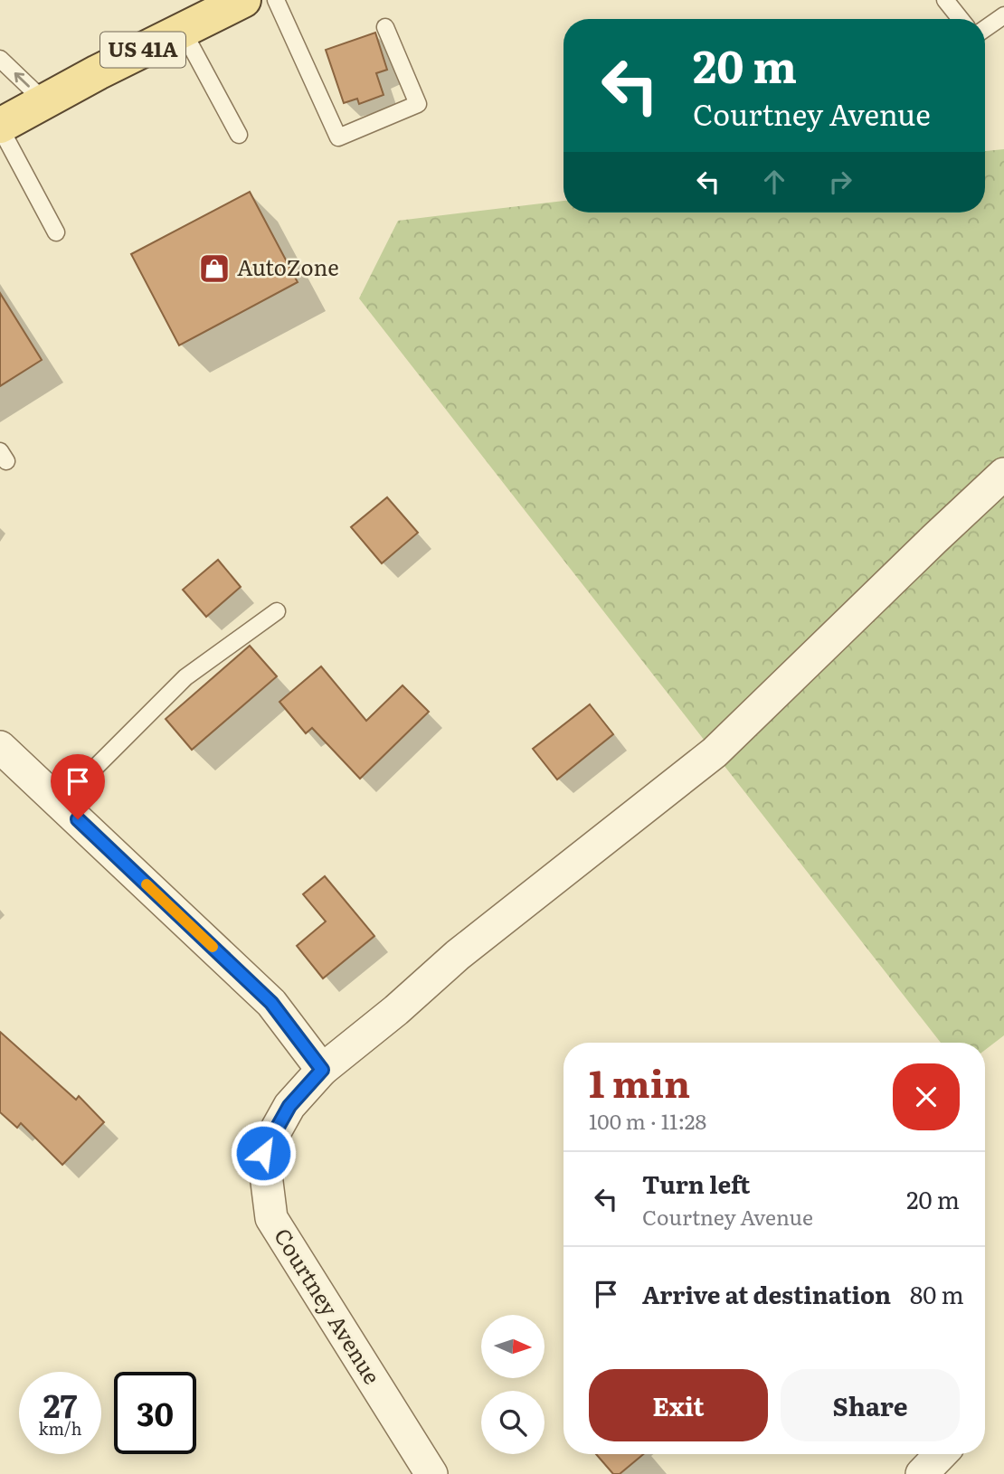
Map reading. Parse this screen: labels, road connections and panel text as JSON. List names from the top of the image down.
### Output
{
  "streets": {
    "main road": ["US 41A"],
    "street": ["Courtney Avenue"]
  },
  "places": {
    "shop": ["AutoZone"]
  },
  "north": "right",
  "page": {
    "turn": ["20 m", "Courtney Avenue"],
    "heading": ["1 min", "100 m · 11:28"],
    "list": [
      {
        "name": "Turn left",
        "note": "Courtney Avenue",
        "value": "20 m"
      },
      {
        "name": "Arrive at destination",
        "value": "80 m"
      }
    ],
    "buttons": ["Exit", "Share"],
    "speed": "27 km/h",
    "limit": "30"
  }
}
